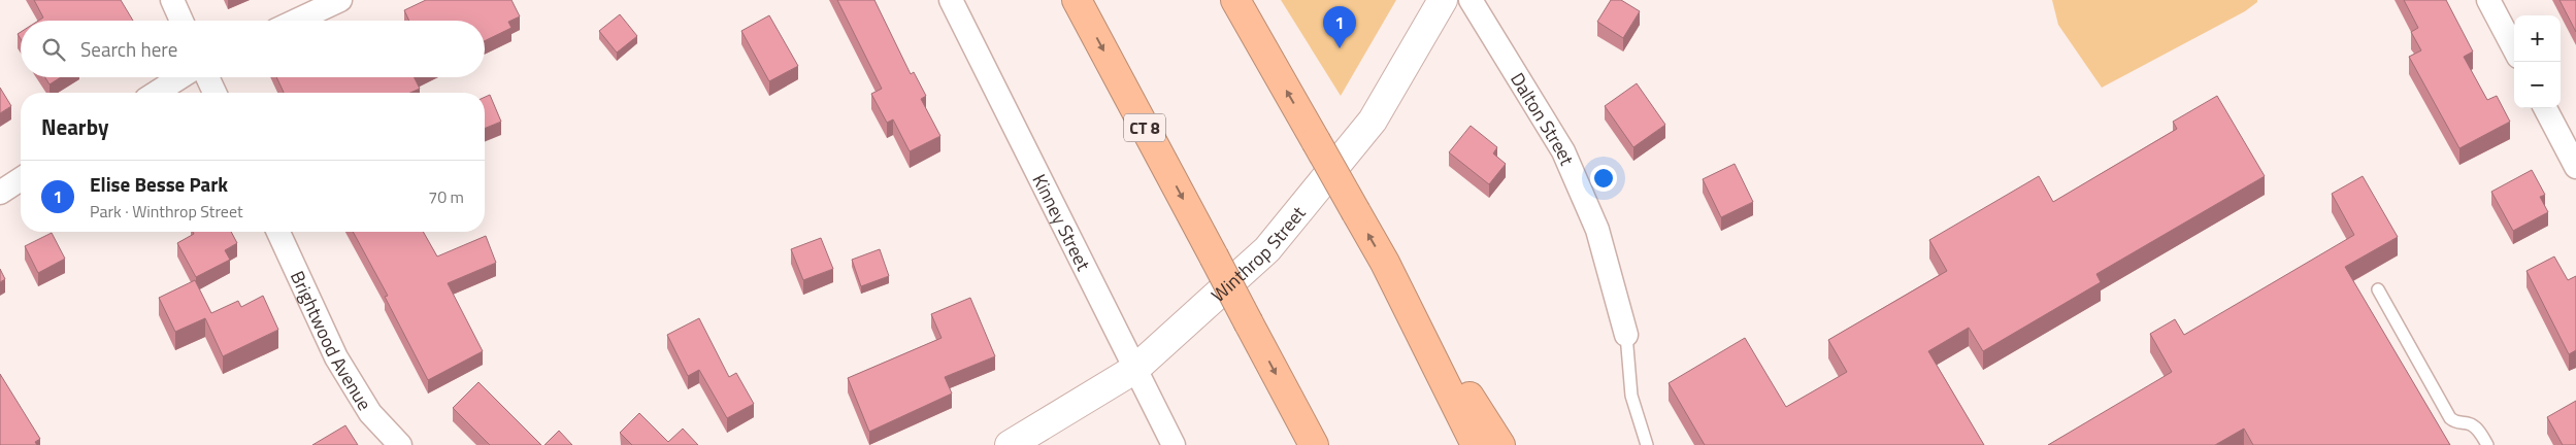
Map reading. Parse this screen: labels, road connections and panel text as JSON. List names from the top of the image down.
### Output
{
  "streets": {
    "highway": ["CT 8"],
    "street": [
      "Dalton Street",
      "Kinney Street",
      "Winthrop Street",
      "Brightwood Avenue"
    ]
  },
  "crossings": [
    ["Kinney Street", "Winthrop Street"]
  ],
  "page": {
    "pins": "1",
    "map_buttons": ["+", "−"],
    "search": "Search here",
    "heading": "Nearby",
    "list": [
      {
        "mark": "1",
        "name": "Elise Besse Park",
        "note": "Park · Winthrop Street",
        "value": "70 m"
      }
    ]
  }
}
